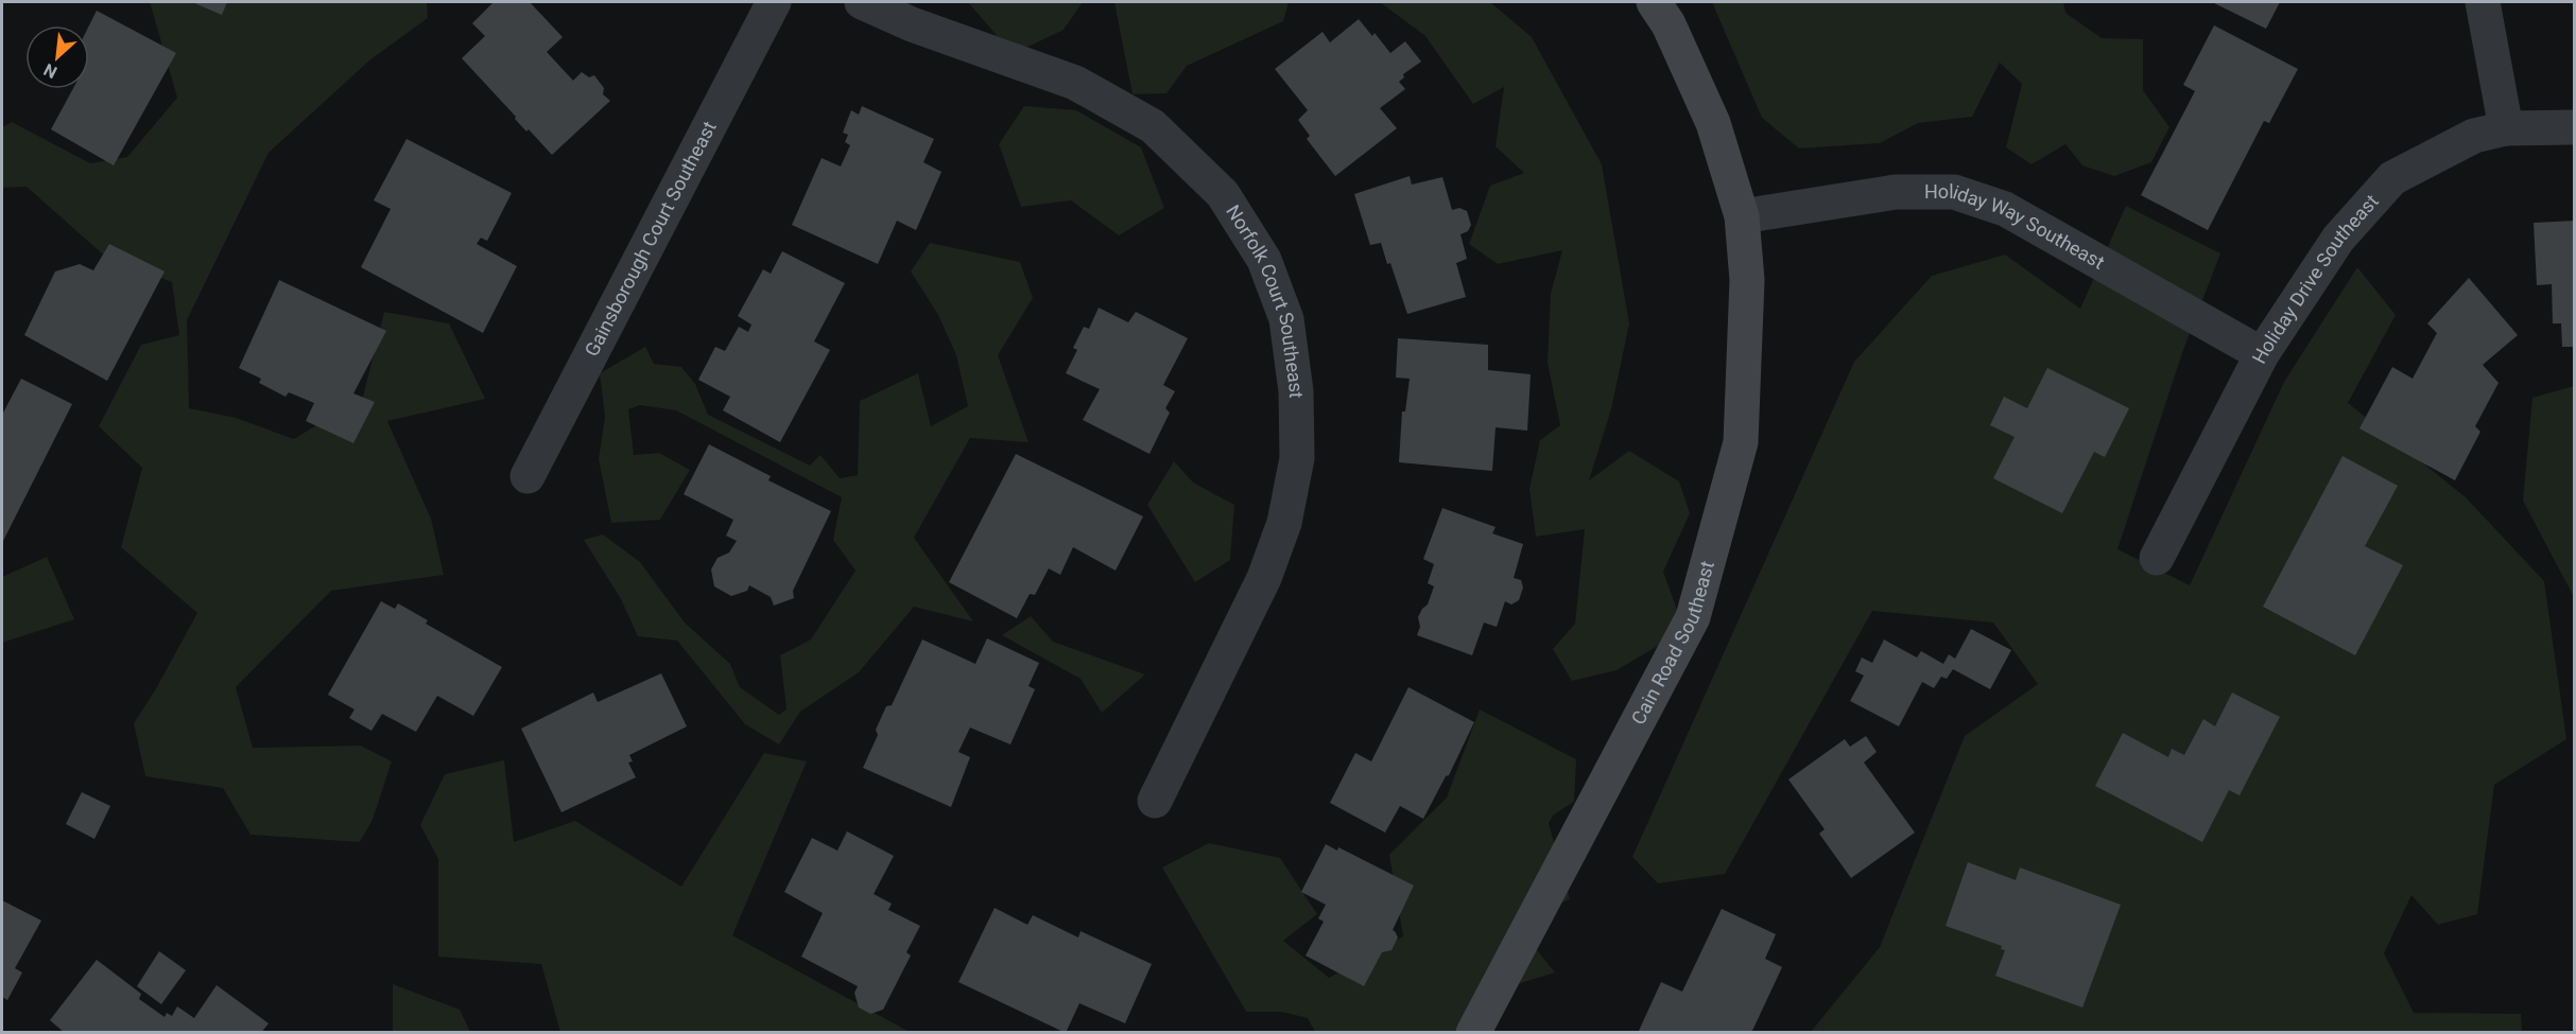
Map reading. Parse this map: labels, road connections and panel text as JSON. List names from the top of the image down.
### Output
{
  "streets": {
    "street": [
      "Holiday Way Southeast",
      "Gainsborough Court Southeast",
      "Holiday Drive Southeast",
      "Norfolk Court Southeast",
      "Cain Road Southeast"
    ]
  },
  "crossings": [
    ["Holiday Way Southeast", "Holiday Drive Southeast"],
    ["Holiday Way Southeast", "Cain Road Southeast"]
  ],
  "north": "bottom left"
}
